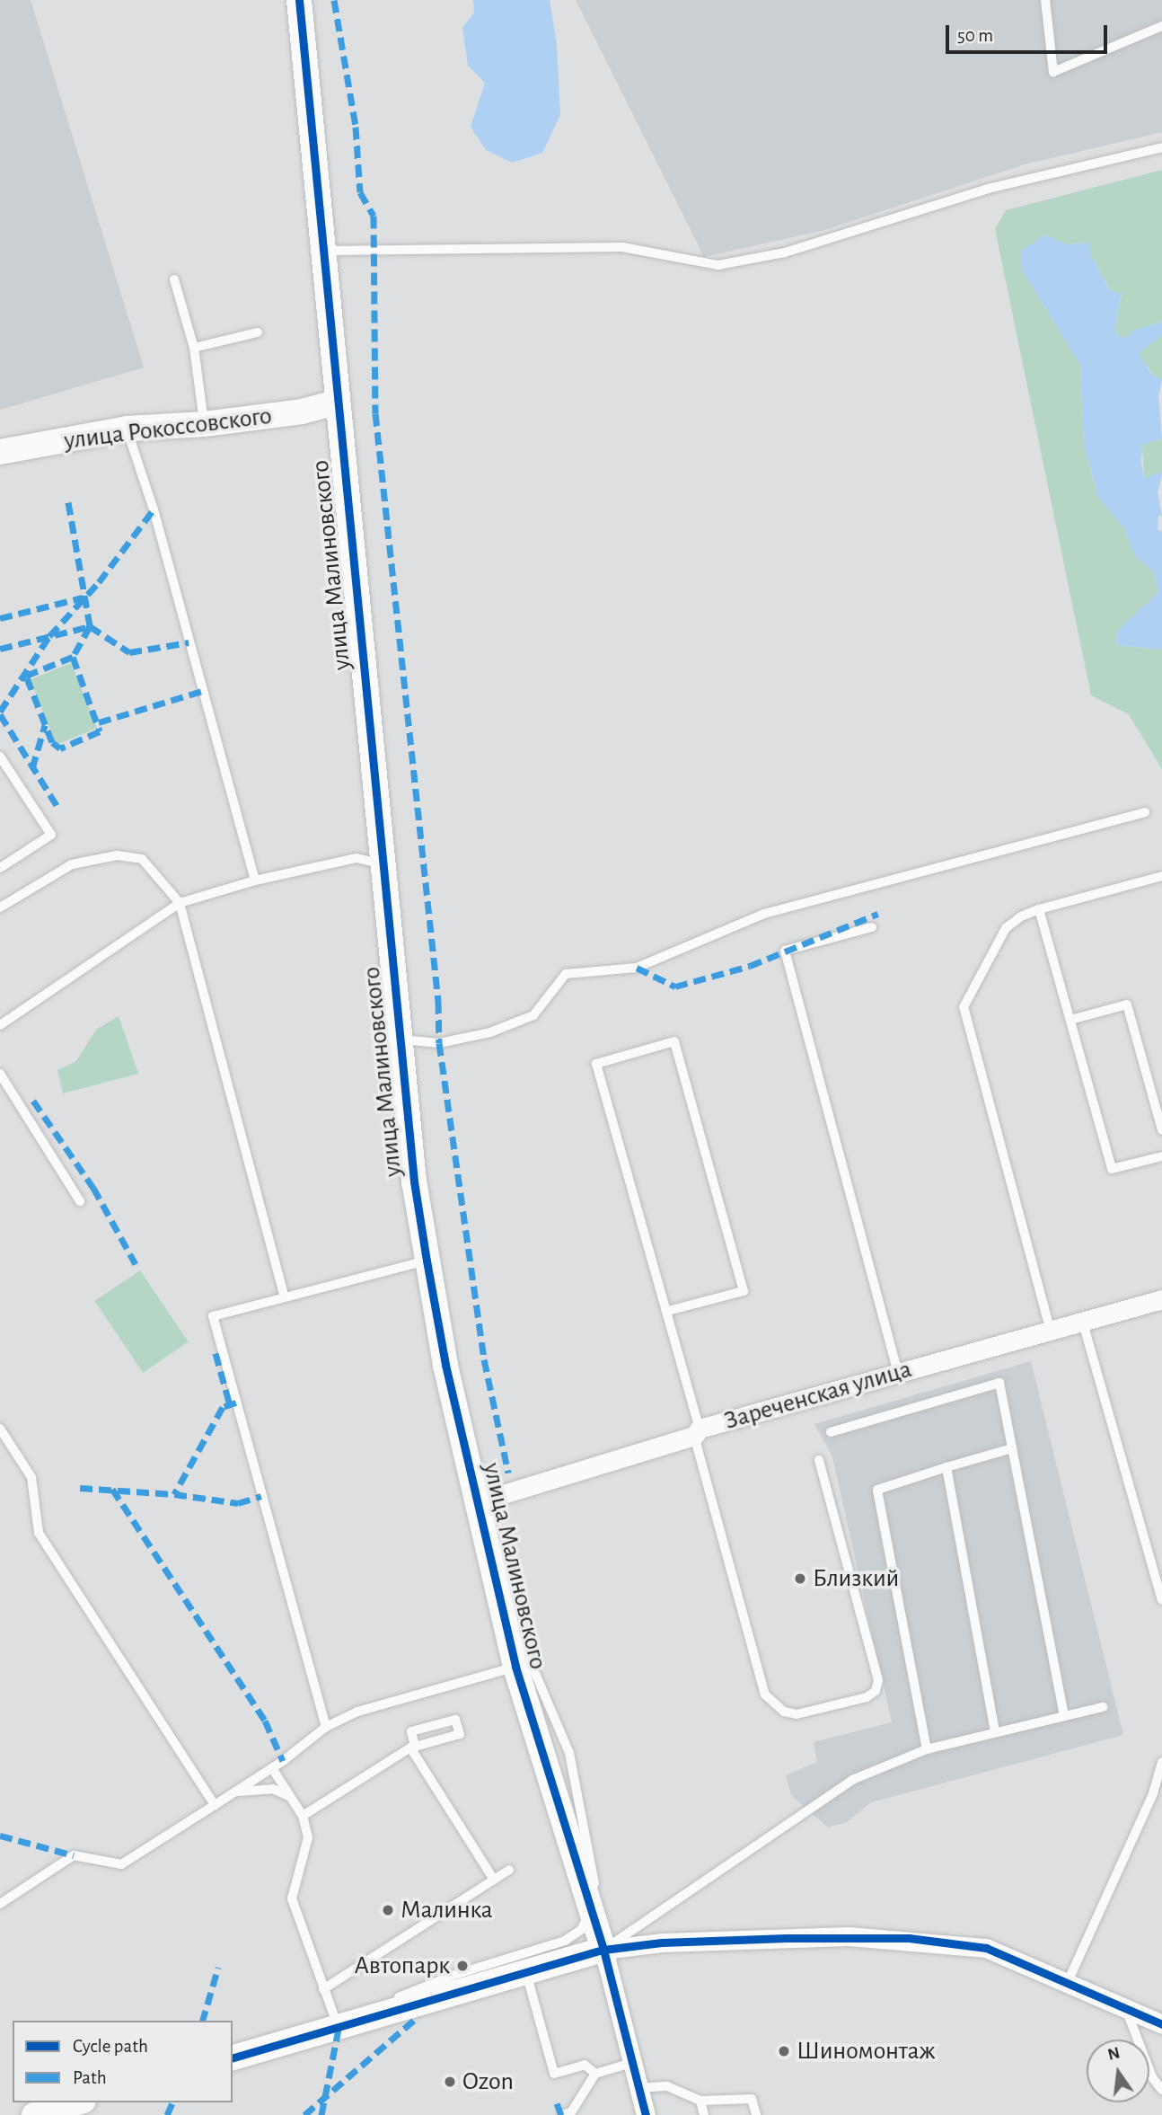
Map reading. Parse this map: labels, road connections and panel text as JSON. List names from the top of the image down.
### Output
{
  "streets": {
    "street": ["улица Рокоссовского", "улица Малиновского", "Зареченская улица"]
  },
  "crossings": [
    ["улица Рокоссовского", "улица Малиновского"],
    ["улица Малиновского", "Зареченская улица"]
  ],
  "places": [
    "Близкий",
    "Малинка",
    "Автопарк",
    "Шиномонтаж",
    "Ozon"
  ],
  "legend": ["Cycle path", "Path"],
  "scale_bar": "50 m",
  "north": "top"
}
